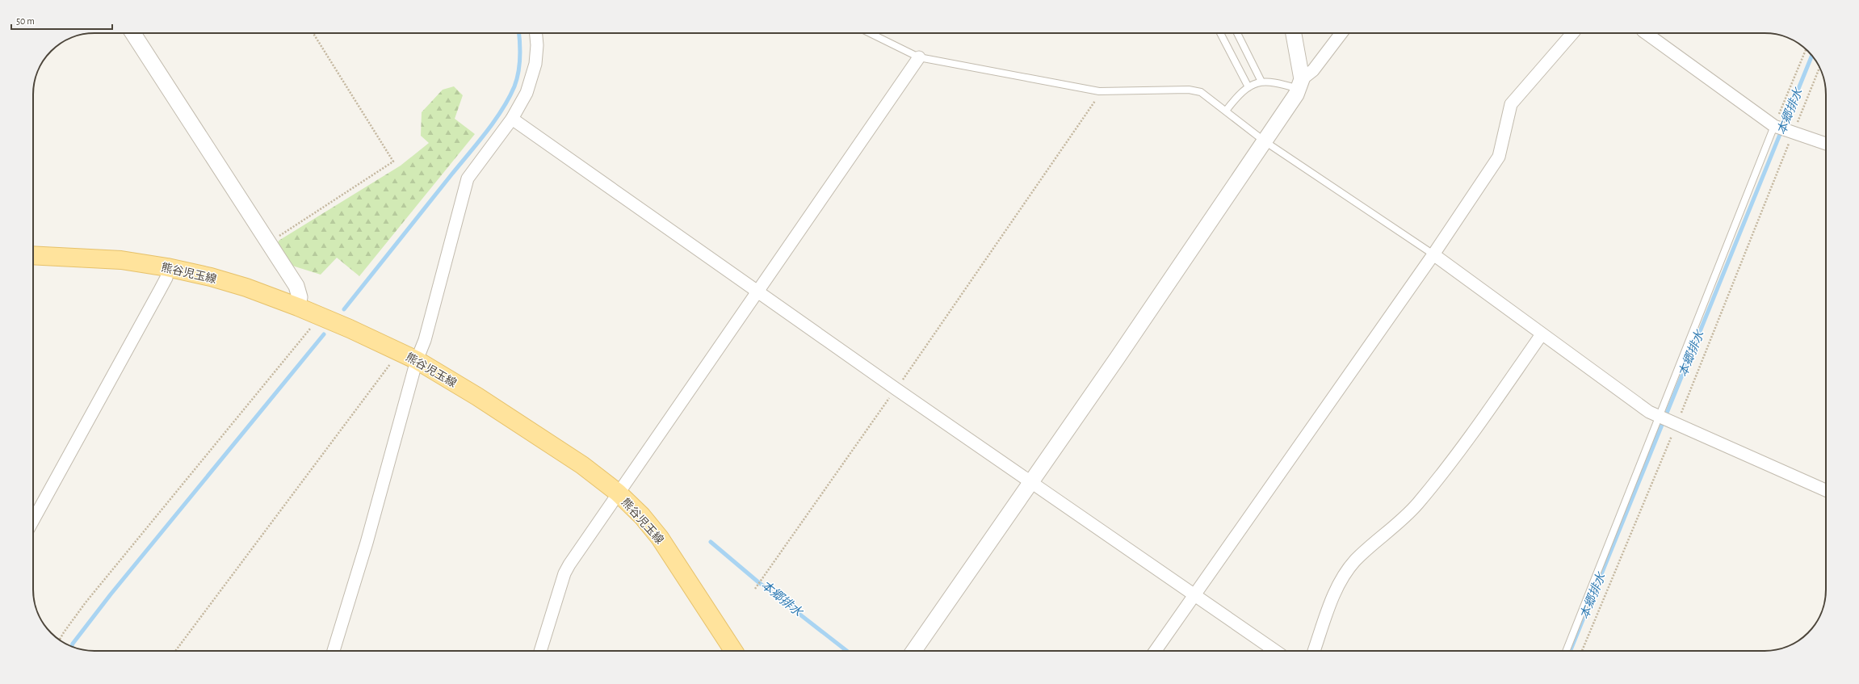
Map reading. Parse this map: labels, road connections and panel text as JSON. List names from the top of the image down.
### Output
{
  "streets": {
    "main road": ["熊谷児玉線"]
  },
  "water": ["本郷排水"],
  "scale_bar": "50 m"
}
